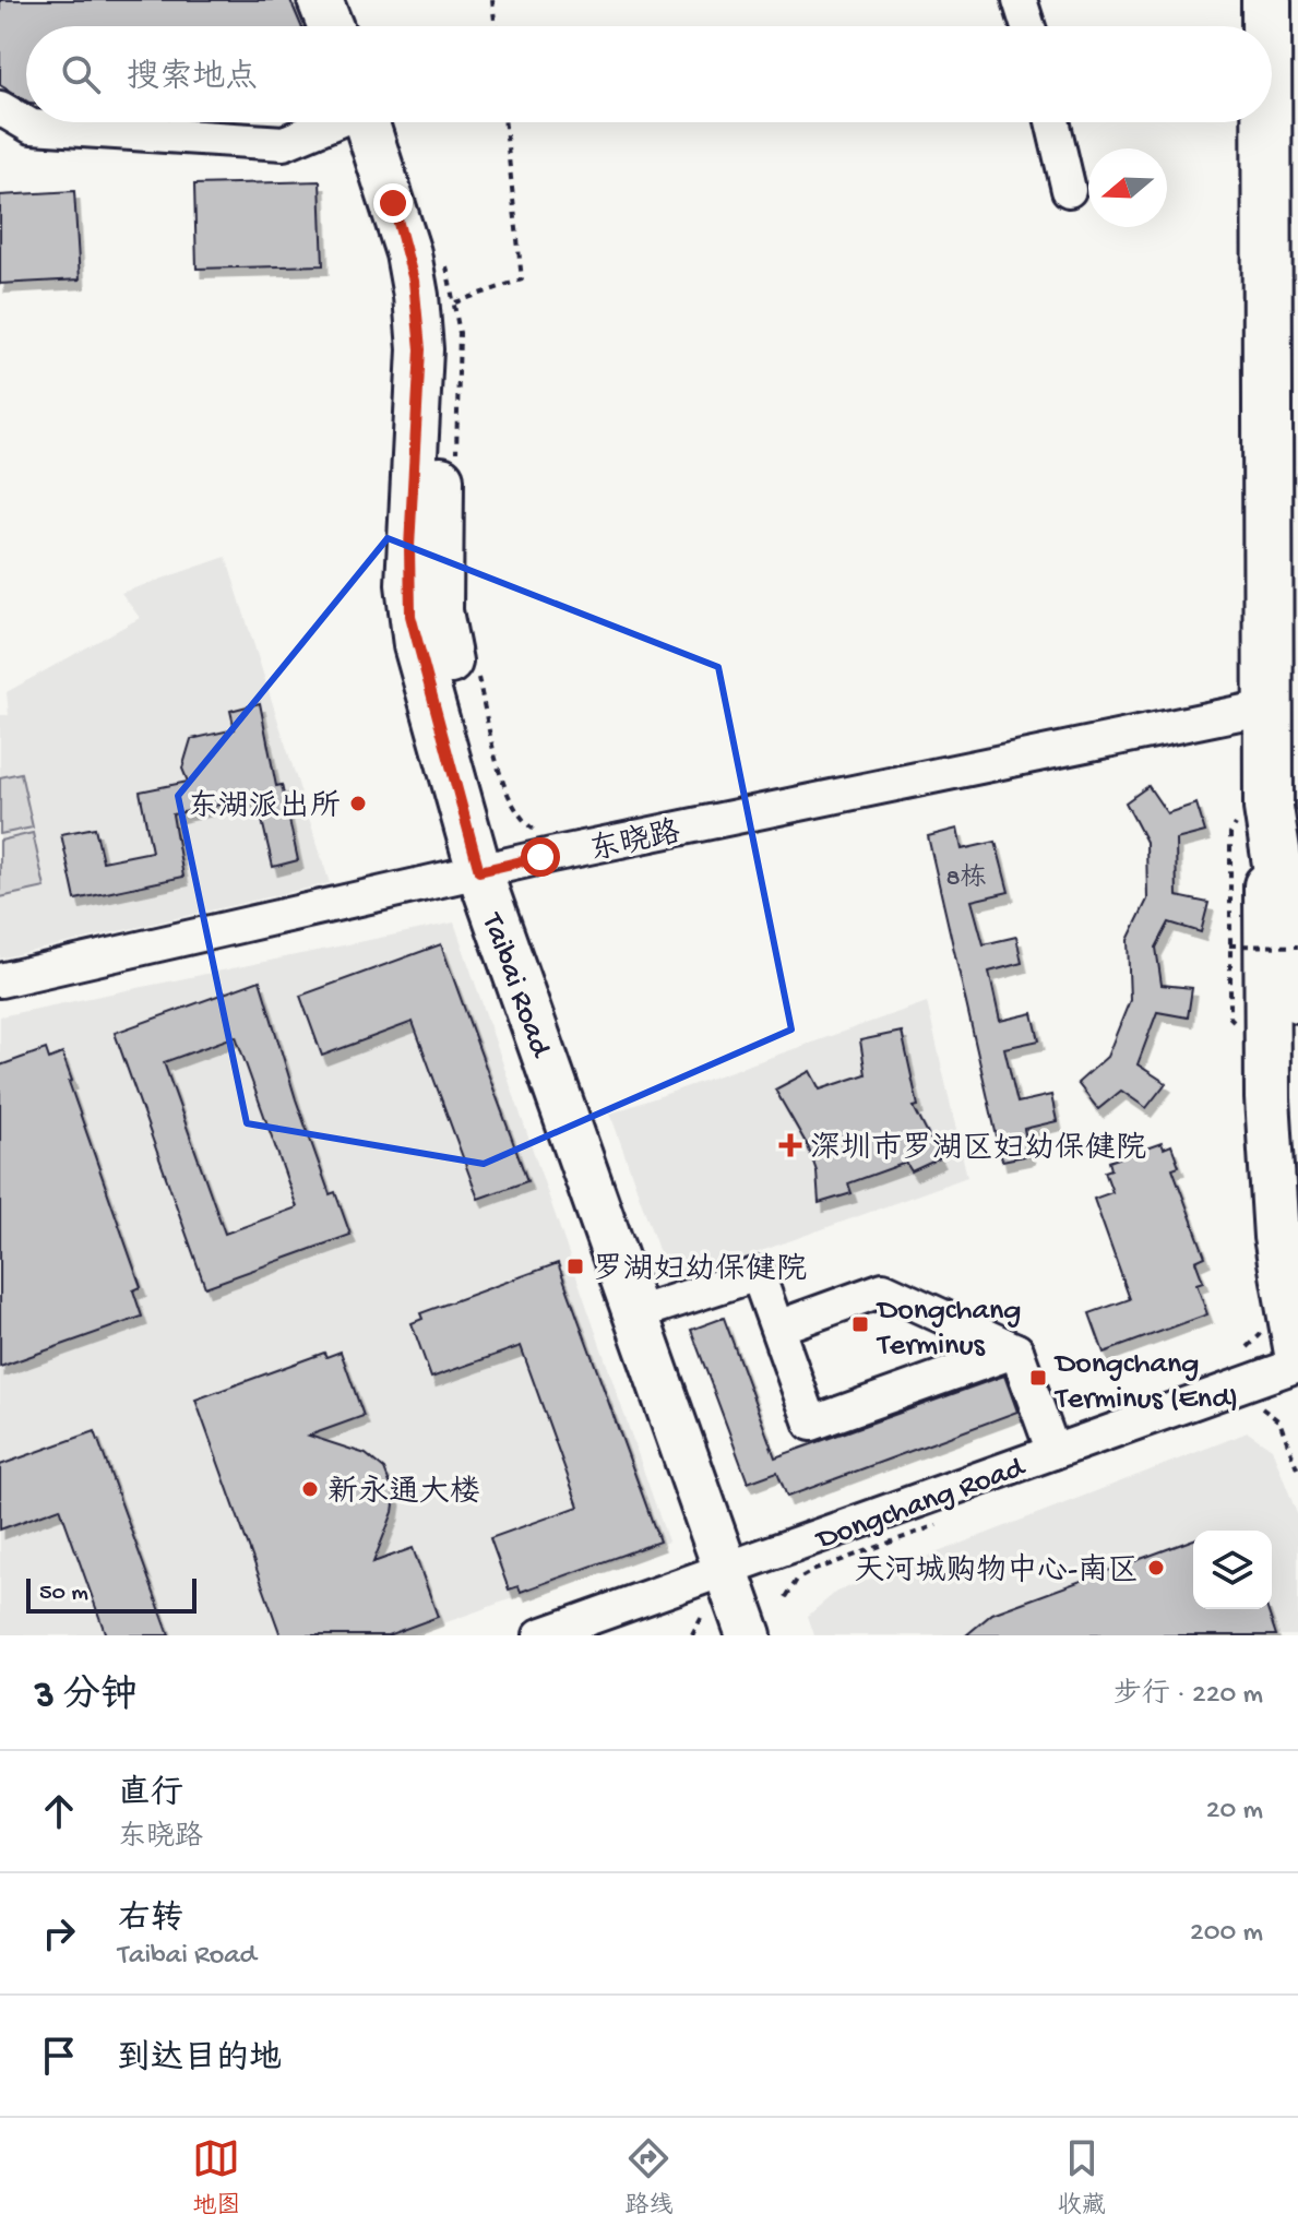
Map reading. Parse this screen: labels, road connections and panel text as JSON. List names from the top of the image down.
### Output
{
  "streets": {
    "main road": ["Taibai Road"],
    "street": ["东晓路", "Dongchang Road"]
  },
  "crossings": [
    ["东晓路", "Taibai Road"],
    ["Taibai Road", "Dongchang Road"]
  ],
  "places": {
    "other": ["东湖派出所", "新永通大楼", "天河城购物中心-南区"],
    "health": ["深圳市罗湖区妇幼保健院"],
    "transit": ["罗湖妇幼保健院", "Dongchang Terminus", "Dongchang Terminus (End)"]
  },
  "house_numbers": ["8栋"],
  "scale_bar": "50 m",
  "north": "left",
  "page": {
    "search": "搜索地点",
    "scale": "50 m",
    "heading": ["3 分钟", "步行 · 220 m"],
    "list": [
      ["直行", "东晓路", "20 m"],
      ["右转", "Taibai Road", "200 m"],
      "到达目的地"
    ],
    "nav": ["地图", "路线", "收藏"]
  }
}
